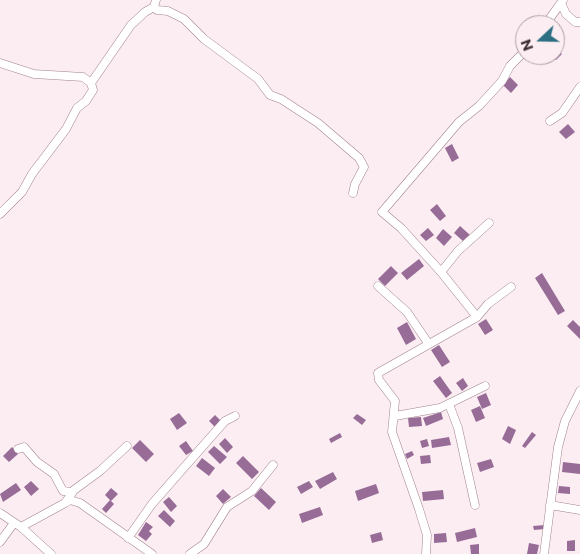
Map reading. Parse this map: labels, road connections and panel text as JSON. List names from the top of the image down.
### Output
{
  "north": "left"
}
